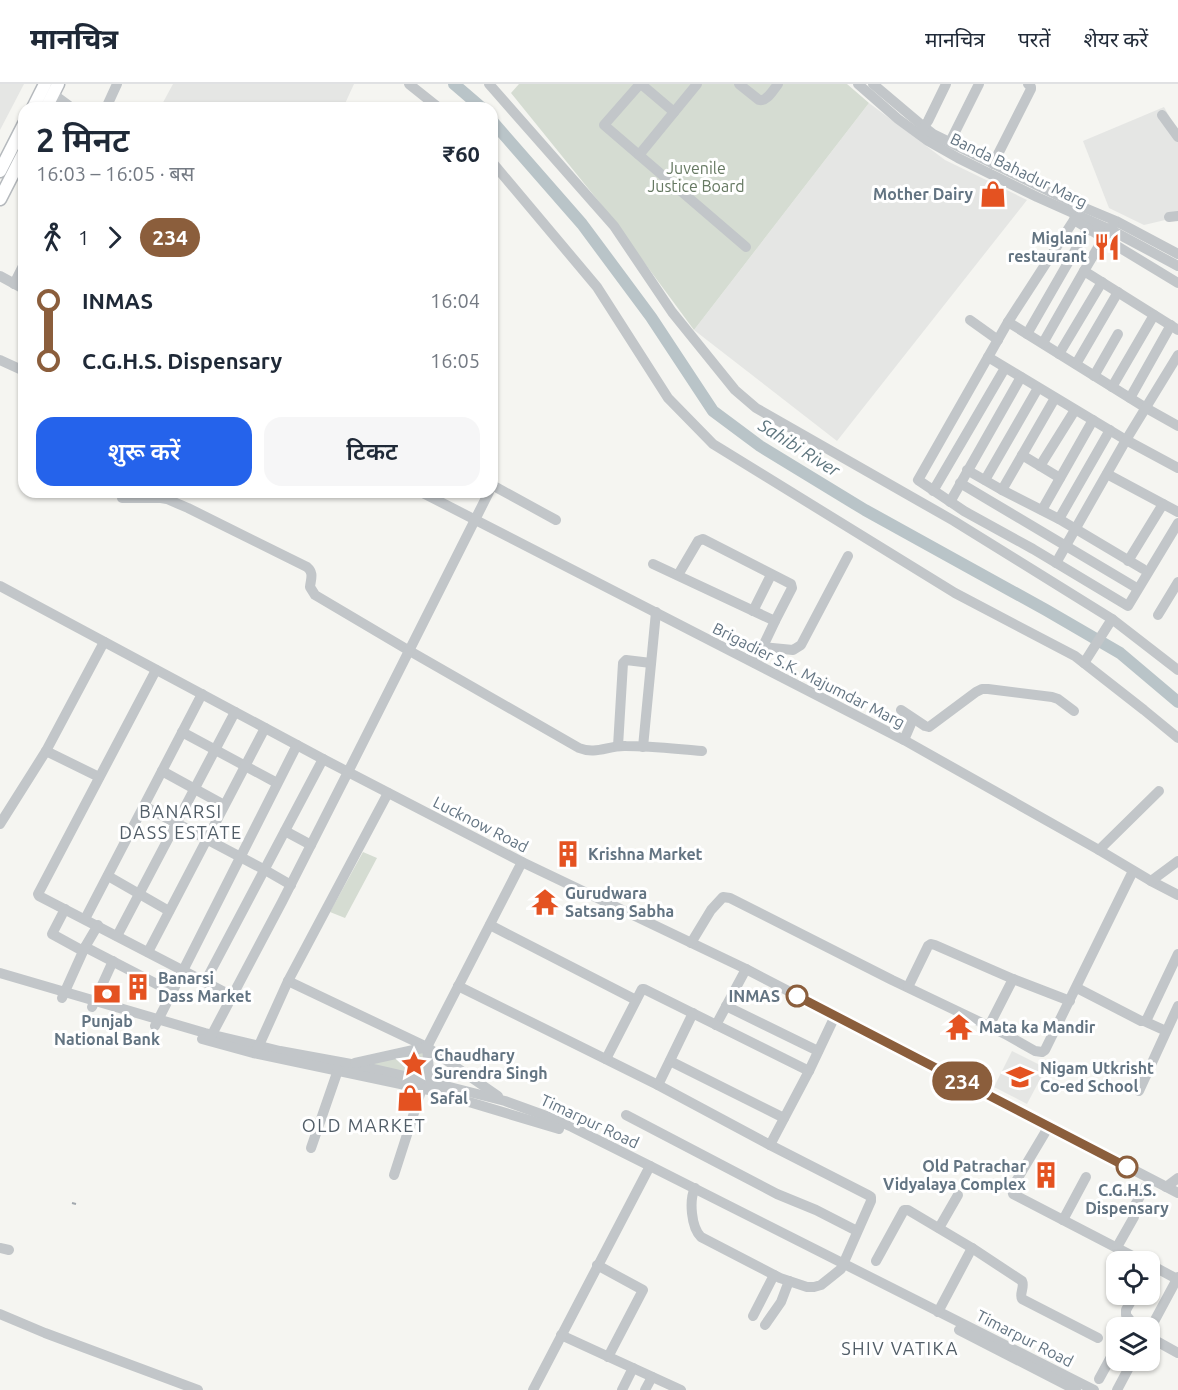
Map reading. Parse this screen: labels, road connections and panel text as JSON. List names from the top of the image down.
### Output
{
  "streets": {
    "street": [
      "Banda Bahadur Marg",
      "Brigadier S.K. Majumdar Marg",
      "Lucknow Road",
      "Timarpur Road"
    ]
  },
  "districts": ["BANARSI DASS ESTATE", "OLD MARKET", "SHIV VATIKA"],
  "water": ["Sahibi River"],
  "parks": ["Juvenile Justice Board"],
  "places": {
    "shop": ["Mother Dairy", "Safal"],
    "restaurant": ["Miglani restaurant"],
    "building": ["Krishna Market", "Banarsi Dass Market", "Old Patrachar Vidyalaya Complex"],
    "temple": ["Gurudwara Satsang Sabha", "Mata ka Mandir"],
    "bank": ["Punjab National Bank"],
    "other": ["INMAS", "C.G.H.S. Dispensary"],
    "place": ["Chaudhary Surendra Singh"],
    "school or university": ["Nigam Utkrisht Co-ed School"]
  },
  "lines": ["bus line 234"],
  "page": {
    "header": "मानचित्र",
    "nav": ["मानचित्र", "परतें", "शेयर करें"],
    "on_map": "234",
    "heading": ["2 मिनट", "16:03 – 16:05 · बस", "₹60"],
    "legs": ["1", "234"],
    "list": [
      {
        "name": "INMAS",
        "value": "16:04"
      },
      {
        "name": "C.G.H.S. Dispensary",
        "value": "16:05"
      }
    ],
    "buttons": ["शुरू करें", "टिकट"]
  }
}
